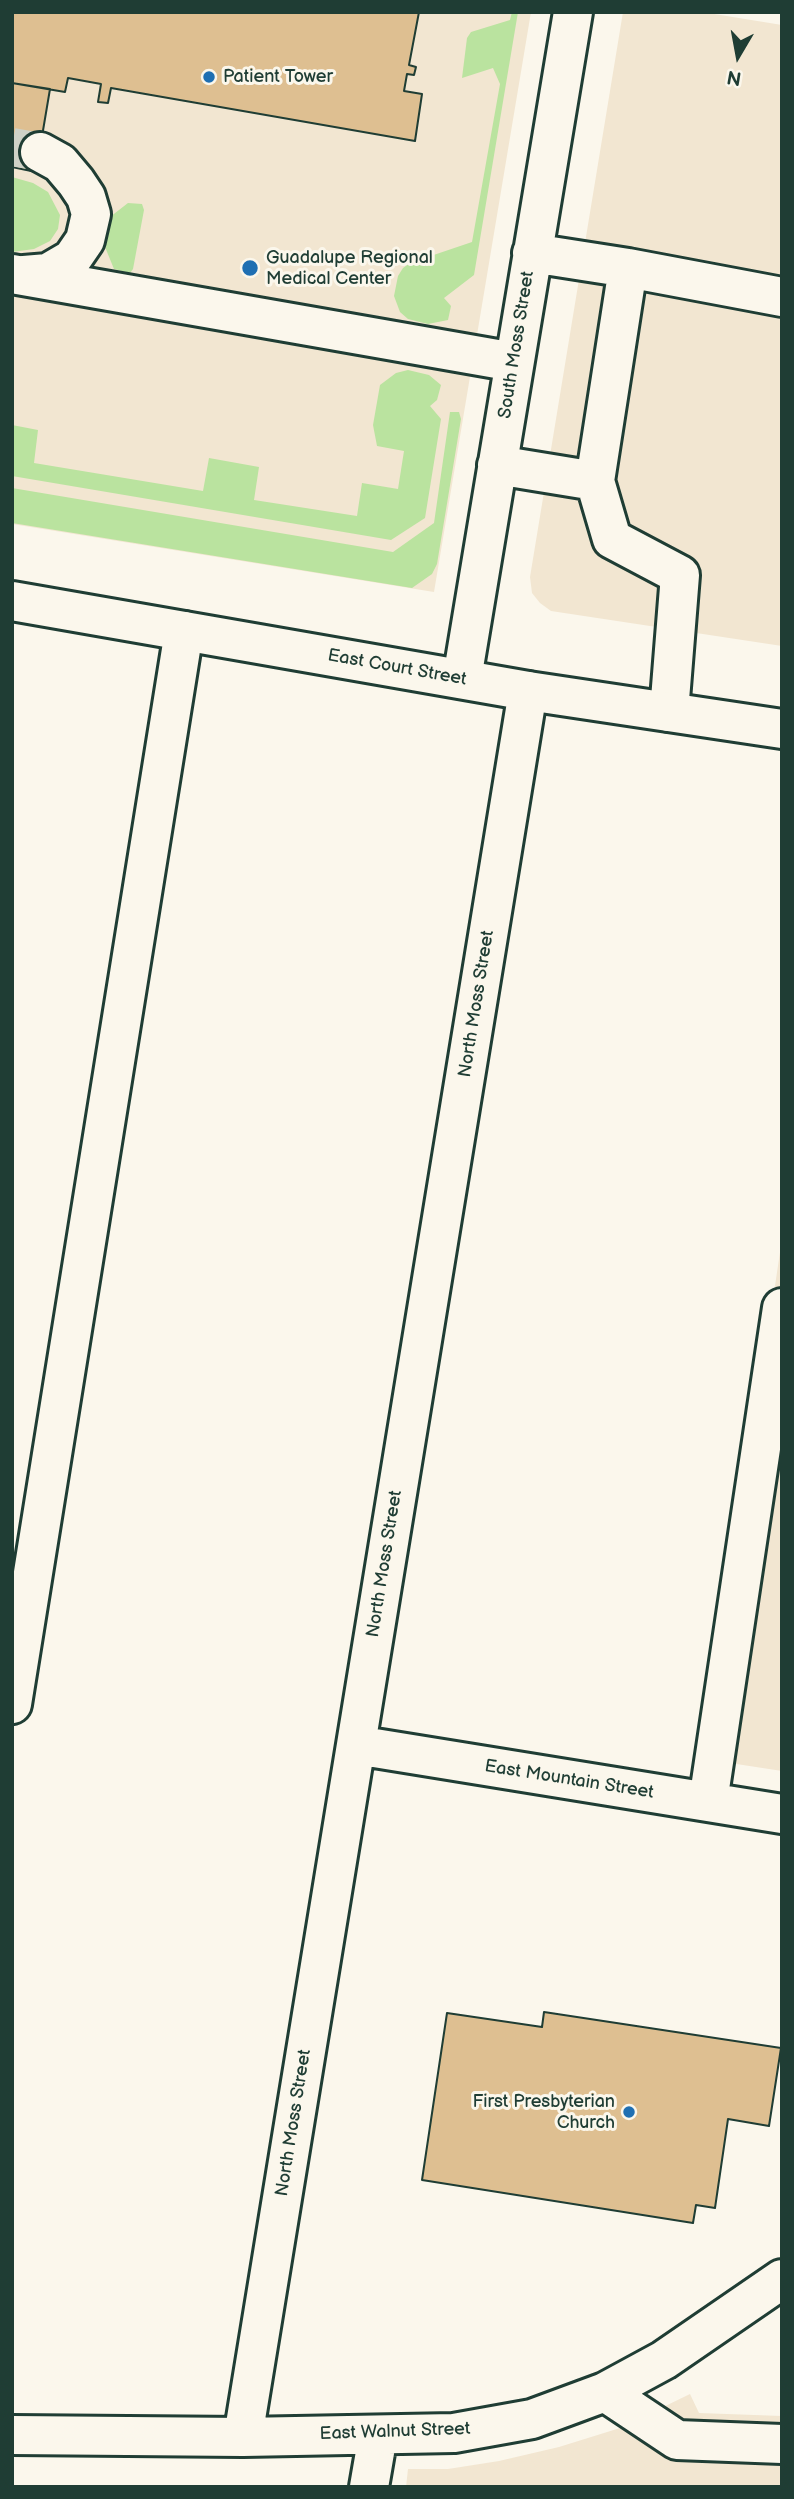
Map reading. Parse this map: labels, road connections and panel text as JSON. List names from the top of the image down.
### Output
{
  "streets": {
    "street": [
      "South Moss Street",
      "East Court Street",
      "North Moss Street",
      "East Mountain Street",
      "East Walnut Street"
    ]
  },
  "crossings": [
    ["South Moss Street", "East Court Street"],
    ["East Court Street", "North Moss Street"],
    ["North Moss Street", "East Mountain Street"],
    ["North Moss Street", "East Walnut Street"]
  ],
  "places": ["Patient Tower", "Guadalupe Regional Medical Center", "First Presbyterian Church"],
  "north": "bottom"
}
